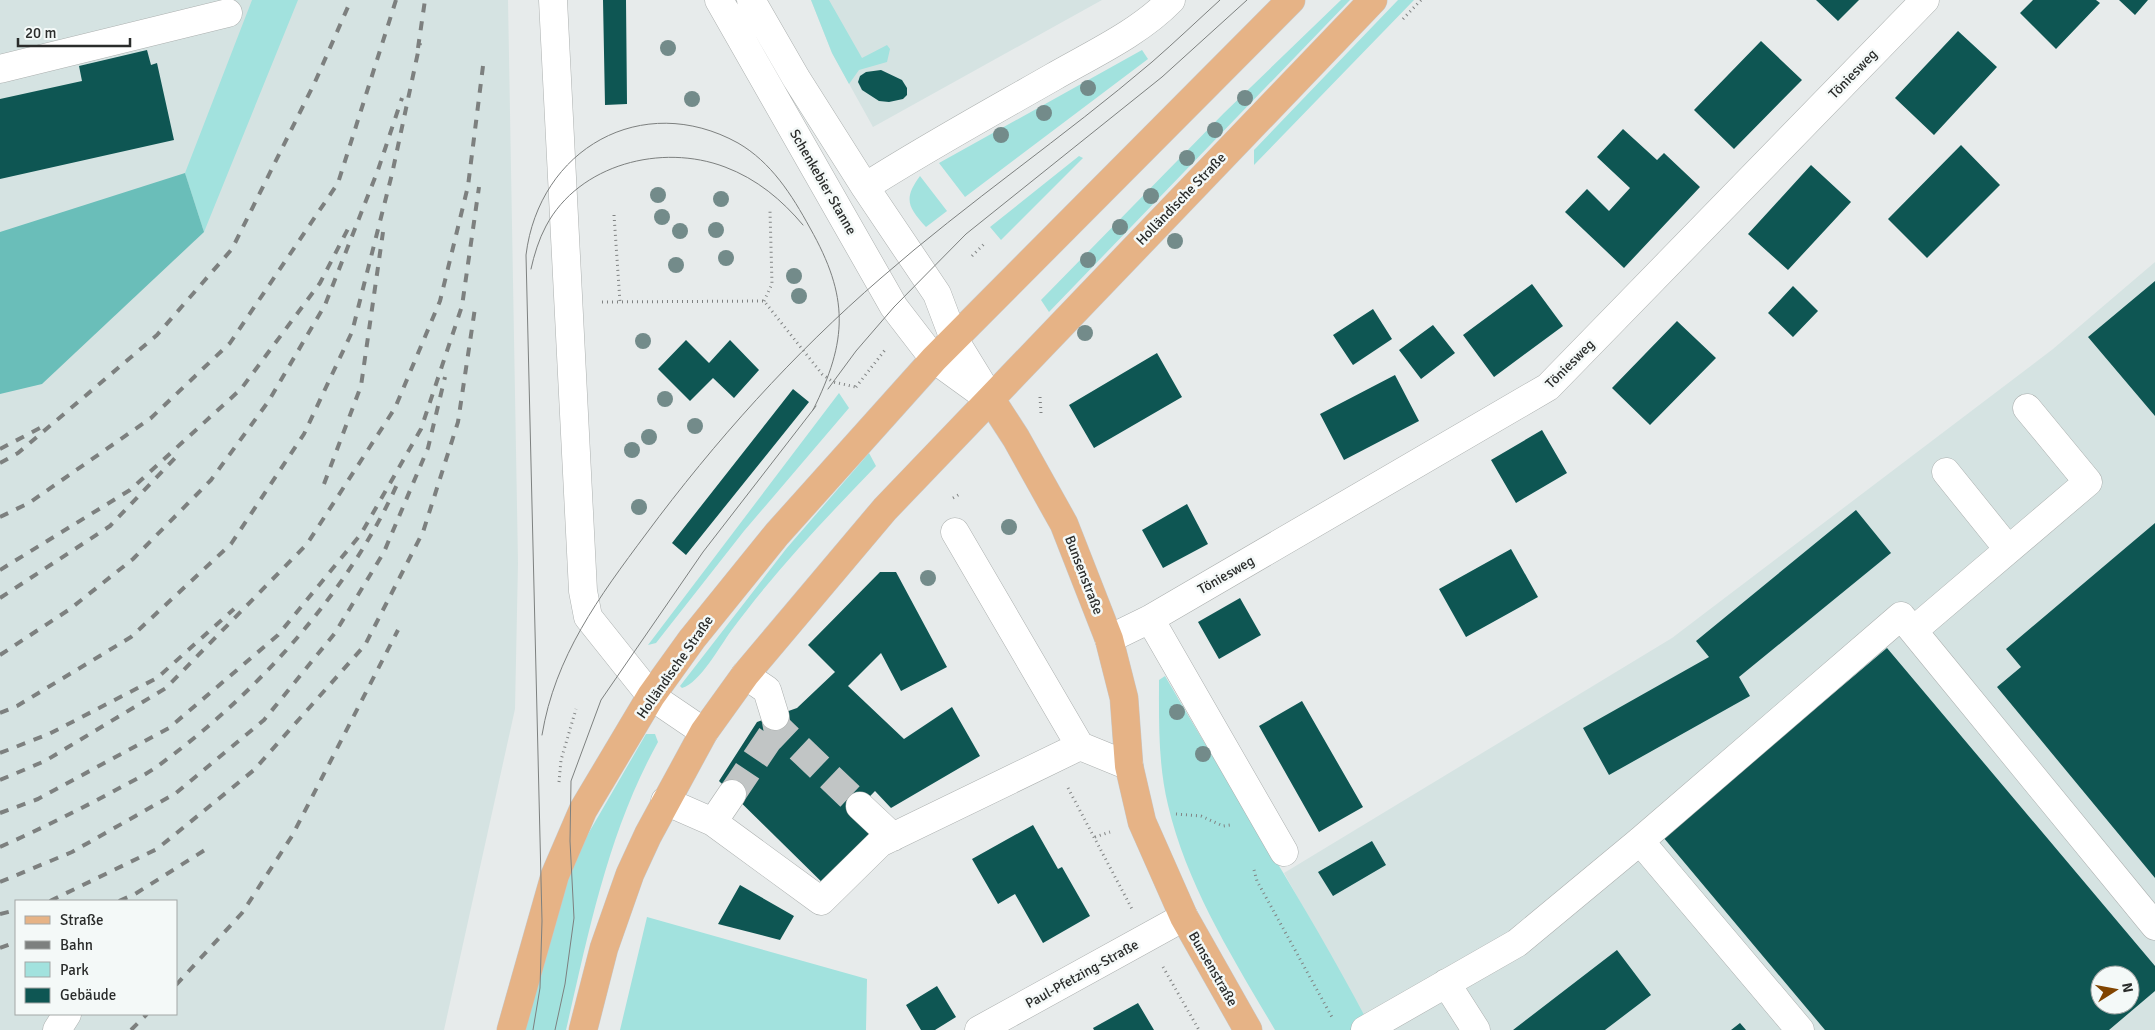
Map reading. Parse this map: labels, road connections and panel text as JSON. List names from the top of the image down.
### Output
{
  "streets": {
    "main road": ["Holländische Straße", "Bunsenstraße"],
    "street": ["Töniesweg", "Schenkebier Stanne", "Paul-Pfetzing-Straße"]
  },
  "crossings": [
    ["Töniesweg", "Bunsenstraße"],
    ["Schenkebier Stanne", "Holländische Straße"],
    ["Holländische Straße", "Bunsenstraße"],
    ["Bunsenstraße", "Paul-Pfetzing-Straße"]
  ],
  "legend": [
    "Straße",
    "Bahn",
    "Park",
    "Gebäude"
  ],
  "scale_bar": "20 m",
  "north": "right"
}
